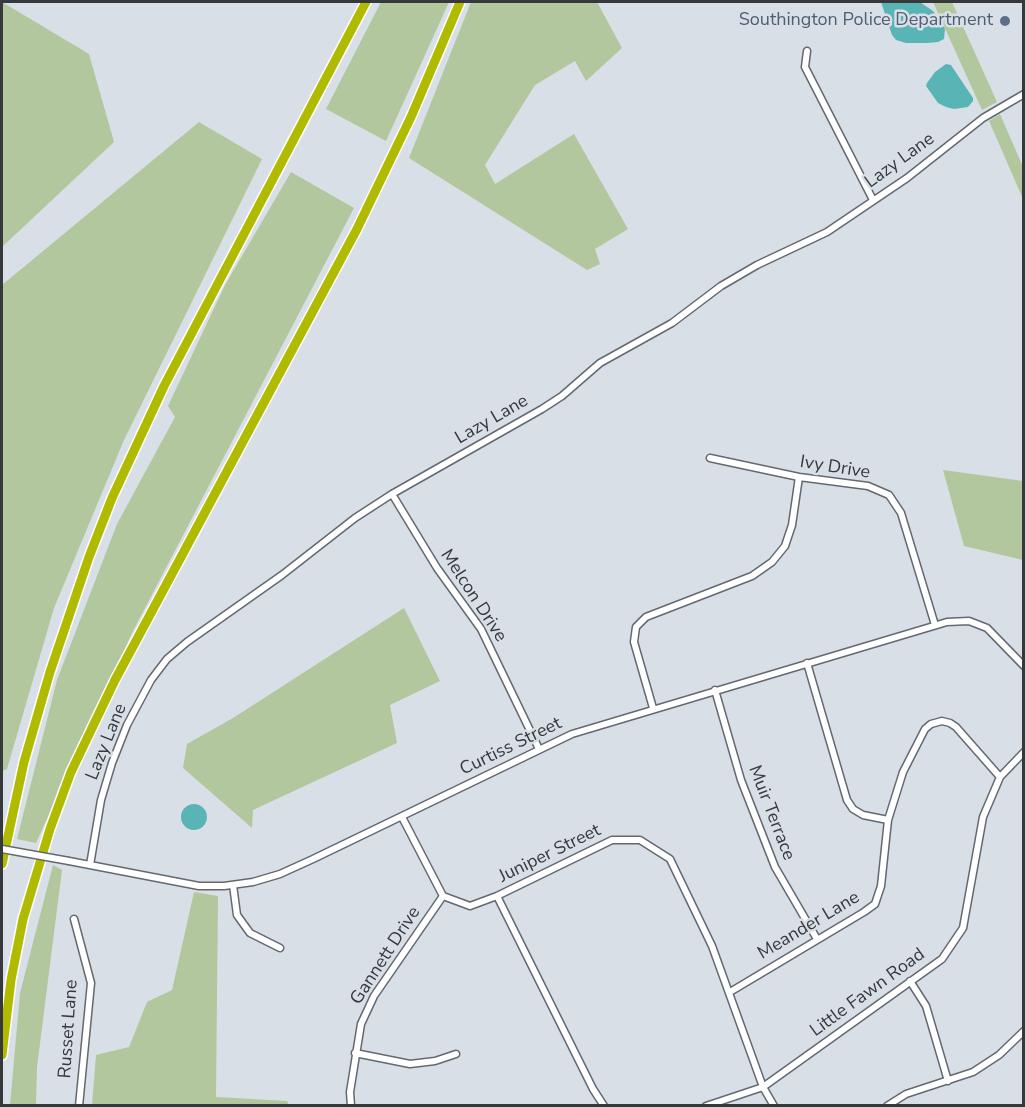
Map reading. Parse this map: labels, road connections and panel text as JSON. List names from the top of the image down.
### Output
{
  "streets": {
    "street": [
      "Lazy Lane",
      "Ivy Drive",
      "Melcon Drive",
      "Curtiss Street",
      "Muir Terrace",
      "Juniper Street",
      "Meander Lane",
      "Gannett Drive",
      "Little Fawn Road",
      "Russet Lane"
    ]
  },
  "crossings": [
    ["Lazy Lane", "Melcon Drive"],
    ["Lazy Lane", "Curtiss Street"],
    ["Ivy Drive", "Curtiss Street"],
    ["Melcon Drive", "Curtiss Street"],
    ["Curtiss Street", "Muir Terrace"],
    ["Muir Terrace", "Meander Lane"],
    ["Juniper Street", "Meander Lane"],
    ["Juniper Street", "Gannett Drive"],
    ["Juniper Street", "Little Fawn Road"],
    ["Meander Lane", "Little Fawn Road"]
  ],
  "places": ["Southington Police Department"]
}
